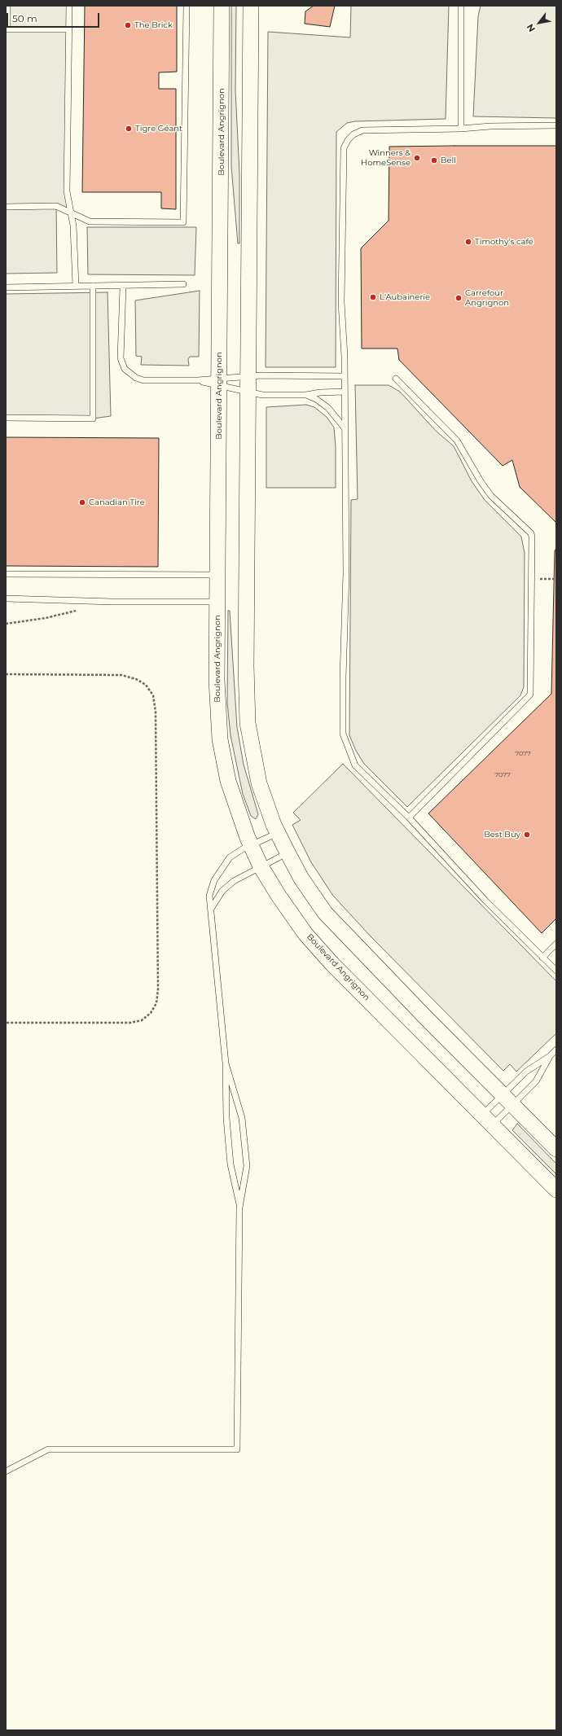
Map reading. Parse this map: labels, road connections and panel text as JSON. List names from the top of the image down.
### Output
{
  "streets": {
    "main road": ["Boulevard Angrignon"]
  },
  "places": [
    "The Brick",
    "Tigre Géant",
    "Winners & HomeSense",
    "Bell",
    "Timothy's café",
    "L'Aubainerie",
    "Carrefour Angrignon",
    "Canadian Tire",
    "Best Buy"
  ],
  "house_numbers": ["7077", "7077"],
  "scale_bar": "50 m",
  "north": "bottom left"
}
